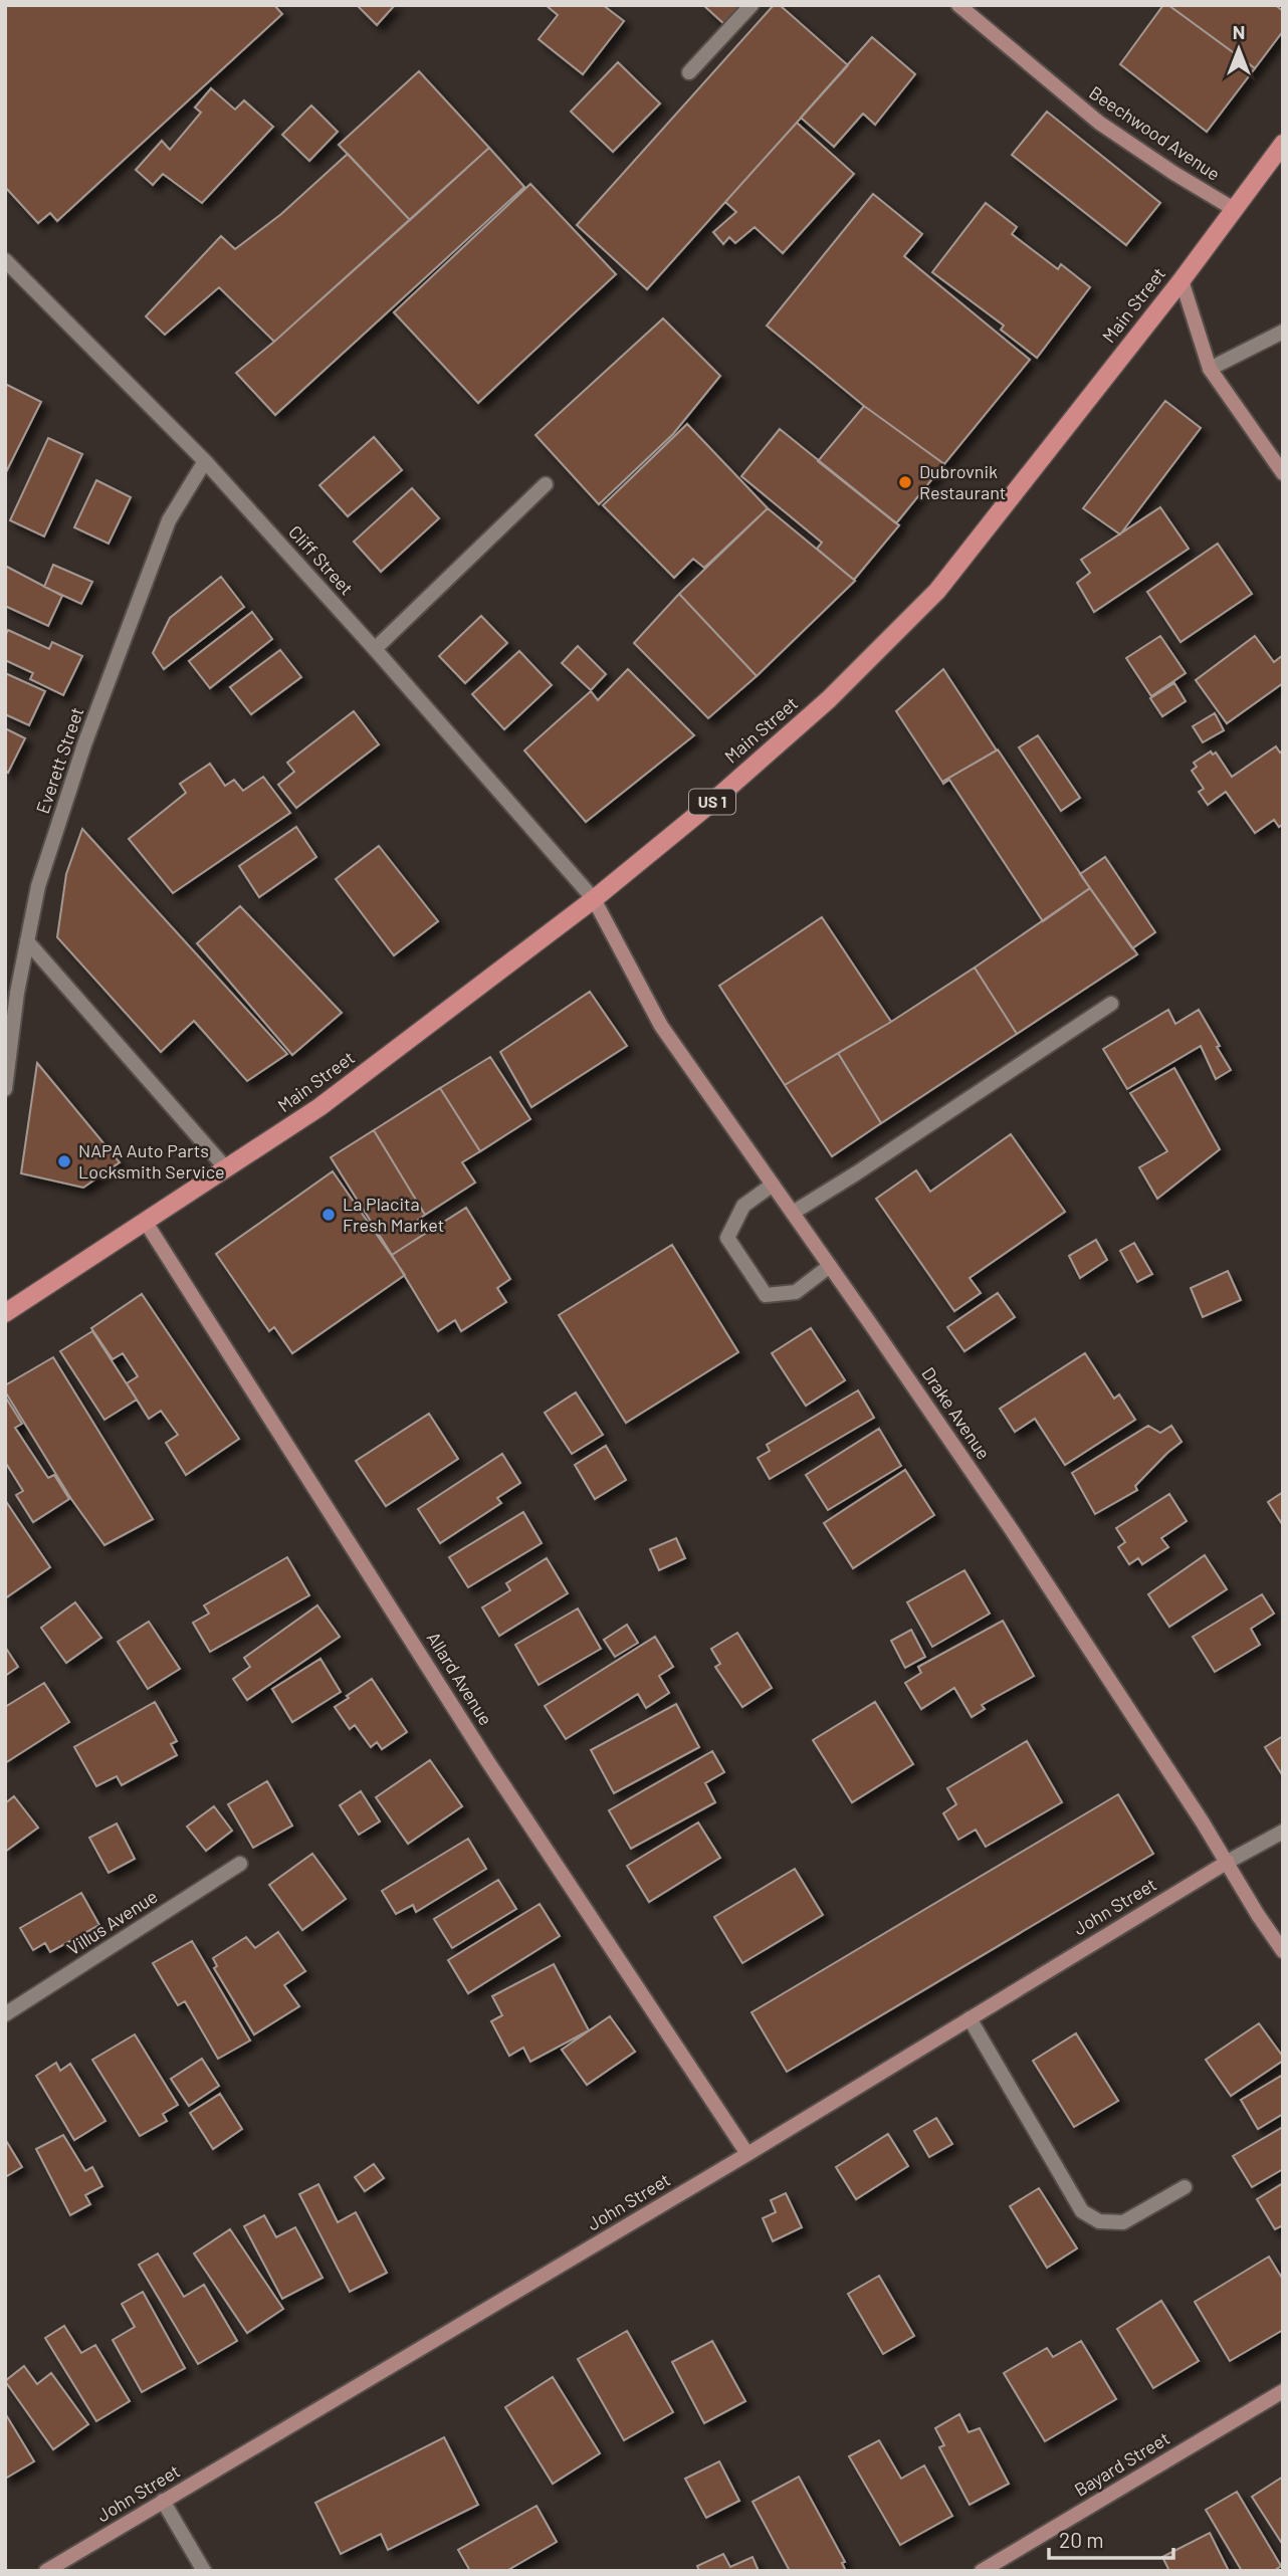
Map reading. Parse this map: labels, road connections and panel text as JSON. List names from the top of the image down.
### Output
{
  "streets": {
    "main road": ["Main Street", "US 1"],
    "street": [
      "Beechwood Avenue",
      "Cliff Street",
      "Everett Street",
      "Drake Avenue",
      "Allard Avenue",
      "John Street",
      "Villus Avenue",
      "Bayard Street"
    ]
  },
  "crossings": [
    ["Beechwood Avenue", "Main Street"],
    ["Main Street", "Cliff Street"],
    ["Main Street", "Drake Avenue"],
    ["Main Street", "Allard Avenue"],
    ["Cliff Street", "Everett Street"],
    ["Cliff Street", "Drake Avenue"],
    ["Drake Avenue", "John Street"],
    ["Allard Avenue", "John Street"]
  ],
  "places": ["Dubrovnik Restaurant", "NAPA Auto Parts Locksmith Service", "La Placita Fresh Market"],
  "scale_bar": "20 m",
  "north": "top"
}
